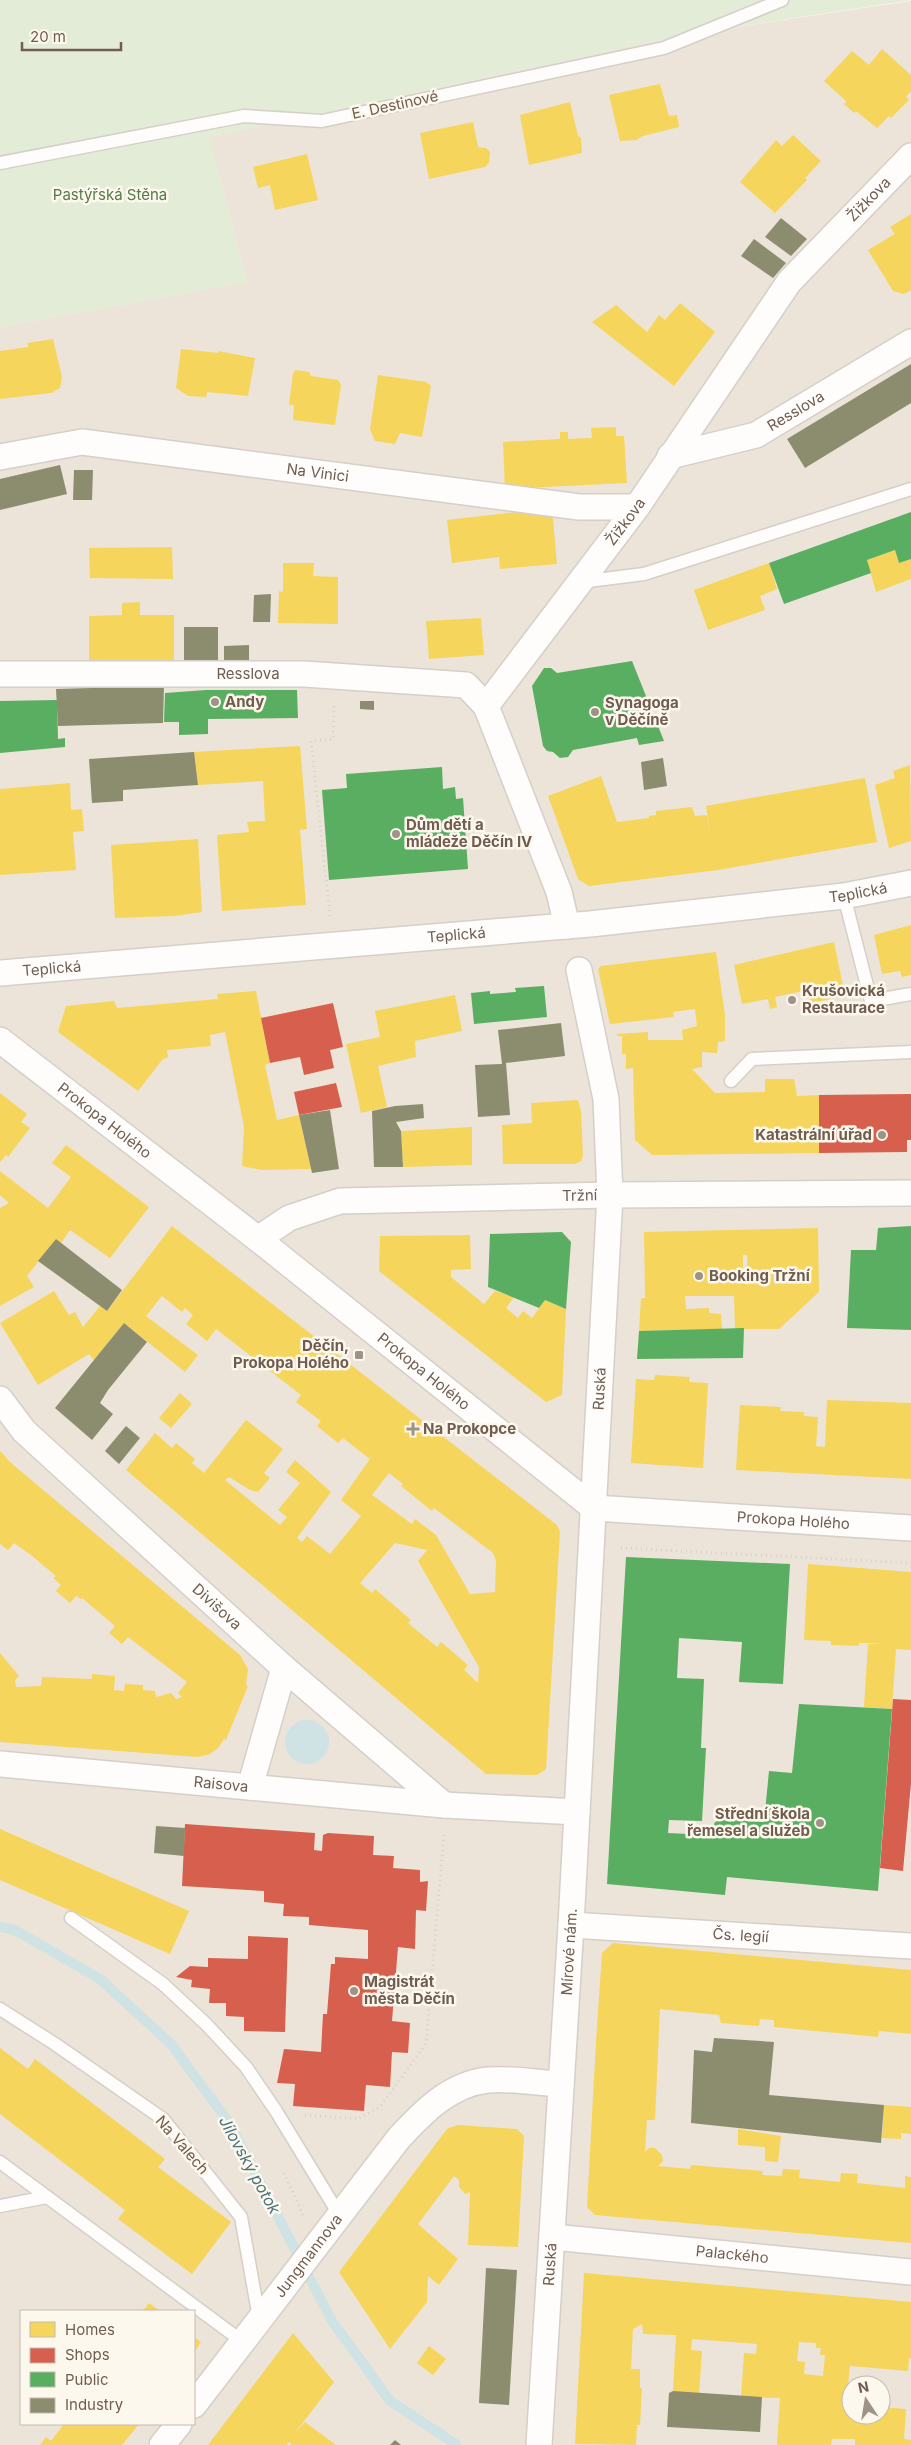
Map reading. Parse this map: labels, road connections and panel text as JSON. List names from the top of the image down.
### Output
{
  "streets": {
    "street": [
      "Žižkova",
      "Resslova",
      "Na Vinici",
      "Teplická",
      "Prokopa Holého",
      "Tržní",
      "Ruská",
      "Divišova",
      "Raisova",
      "Čs. legií",
      "Mírové nám.",
      "Palackého",
      "Jungmannova"
    ],
    "lane": ["E. Destinové", "Na Valech"]
  },
  "crossings": [
    ["Žižkova", "Resslova"],
    ["Žižkova", "Na Vinici"],
    ["Prokopa Holého", "Tržní"],
    ["Prokopa Holého", "Ruská"],
    ["Tržní", "Ruská"],
    ["Ruská", "Mírové nám."],
    ["Ruská", "Palackého"],
    ["Ruská", "Jungmannova"],
    ["Divišova", "Raisova"],
    ["Čs. legií", "Mírové nám."],
    ["Mírové nám.", "Jungmannova"],
    ["Na Valech", "Jungmannova"]
  ],
  "water": ["Jílovský potok"],
  "parks": ["Pastýřská Stěna"],
  "places": {
    "other": [
      "Andy",
      "Synagoga v Děčíně",
      "Dům dětí a mládeže Děčín IV",
      "Krušovická Restaurace",
      "Katastrální úřad",
      "Booking Tržní",
      "Střední škola řemesel a služeb",
      "Magistrát města Děčín"
    ],
    "transit": ["Děčín, Prokopa Holého"],
    "health": ["Na Prokopce"]
  },
  "legend": [
    "Homes",
    "Shops",
    "Public",
    "Industry"
  ],
  "scale_bar": "20 m",
  "north": "top"
}
